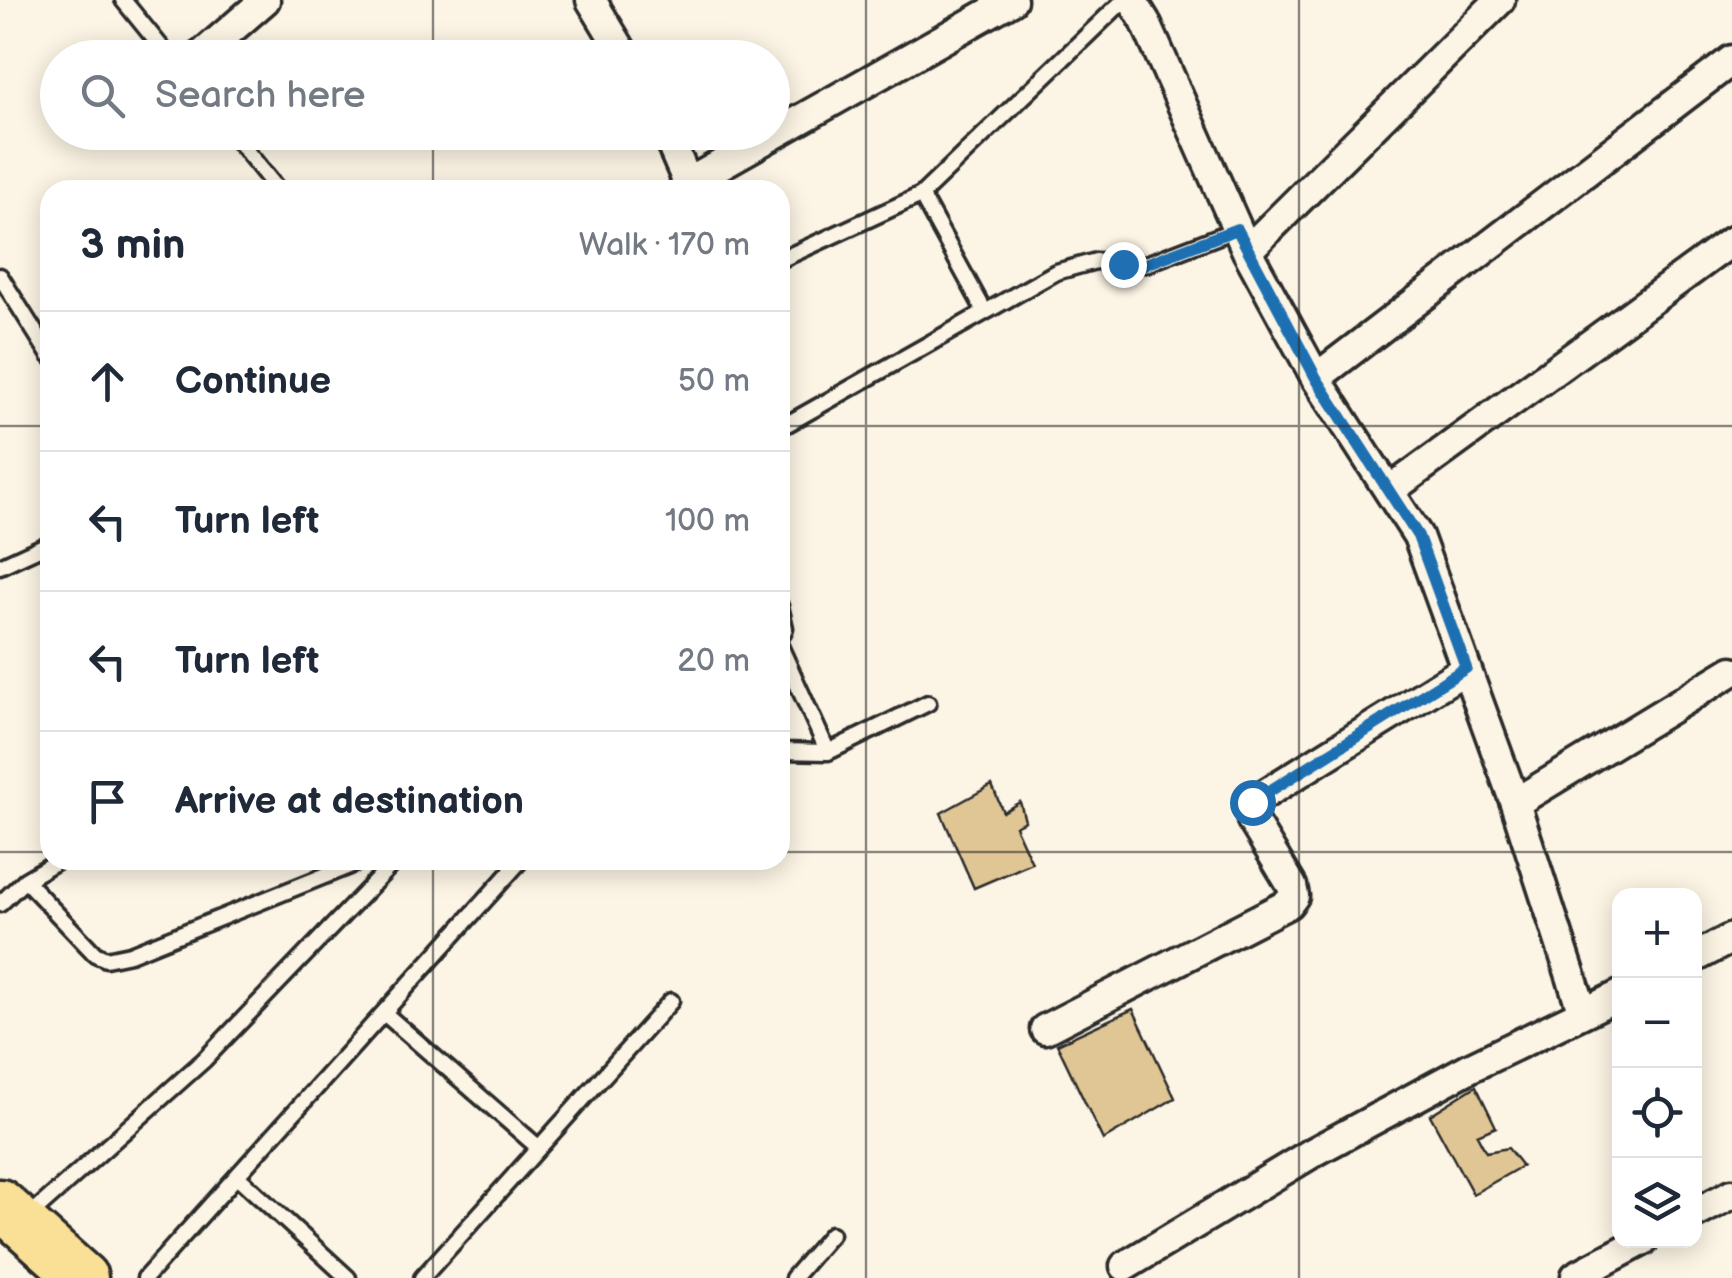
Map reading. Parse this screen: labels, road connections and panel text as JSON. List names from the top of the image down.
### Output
{
  "page": {
    "search": "Search here",
    "heading": ["3 min", "Walk · 170 m"],
    "list": [
      ["Continue", "50 m"],
      ["Turn left", "100 m"],
      ["Turn left", "20 m"],
      "Arrive at destination"
    ],
    "map_buttons": ["+", "−"]
  }
}
